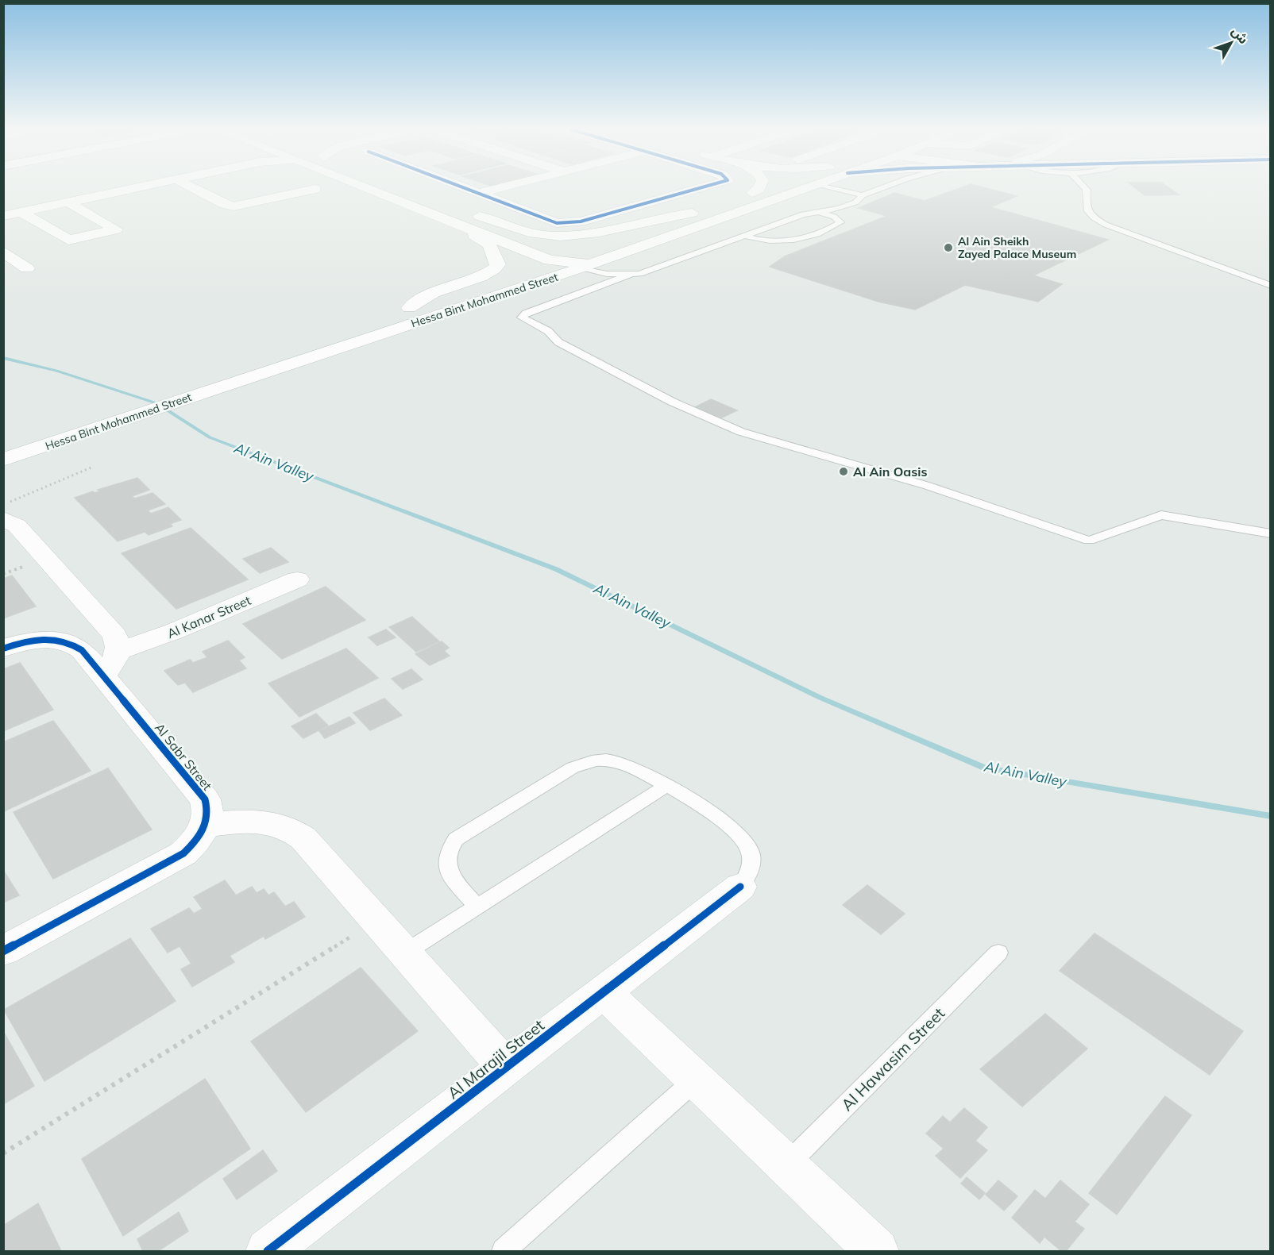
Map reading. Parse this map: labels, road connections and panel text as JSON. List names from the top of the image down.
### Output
{
  "streets": {
    "street": [
      "Hessa Bint Mohammed Street",
      "Al Kanar Street",
      "Al Sabr Street",
      "Al Marajil Street"
    ],
    "lane": ["Al Hawasim Street"]
  },
  "crossings": [
    ["Al Kanar Street", "Al Sabr Street"],
    ["Al Sabr Street", "Al Marajil Street"]
  ],
  "water": ["Al Ain Valley"],
  "places": ["Al Ain Sheikh Zayed Palace Museum", "Al Ain Oasis"],
  "north": "top right"
}
